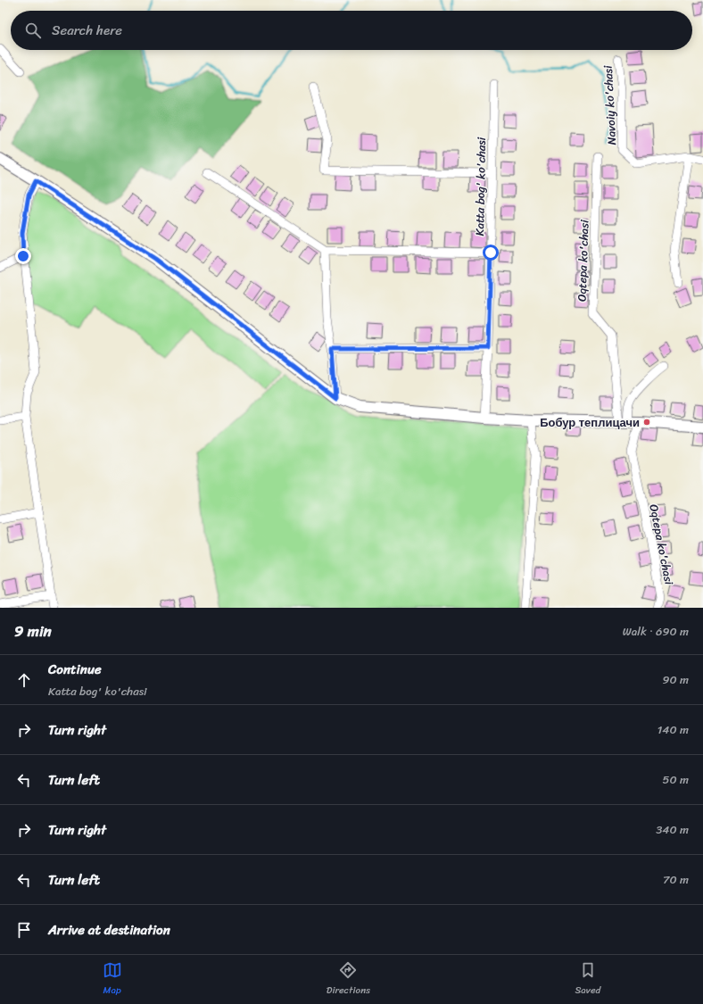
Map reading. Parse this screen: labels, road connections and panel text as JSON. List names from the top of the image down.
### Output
{
  "streets": {
    "street": ["Navoiy ko'chasi", "Katta bog' ko'chasi", "Oqtepa ko'chasi"]
  },
  "places": ["Бобур теплицачи"],
  "page": {
    "search": "Search here",
    "heading": ["9 min", "Walk · 690 m"],
    "list": [
      ["Continue", "Katta bog' ko'chasi", "90 m"],
      ["Turn right", "140 m"],
      ["Turn left", "50 m"],
      ["Turn right", "340 m"],
      ["Turn left", "70 m"],
      "Arrive at destination"
    ],
    "nav": ["Map", "Directions", "Saved"]
  }
}
